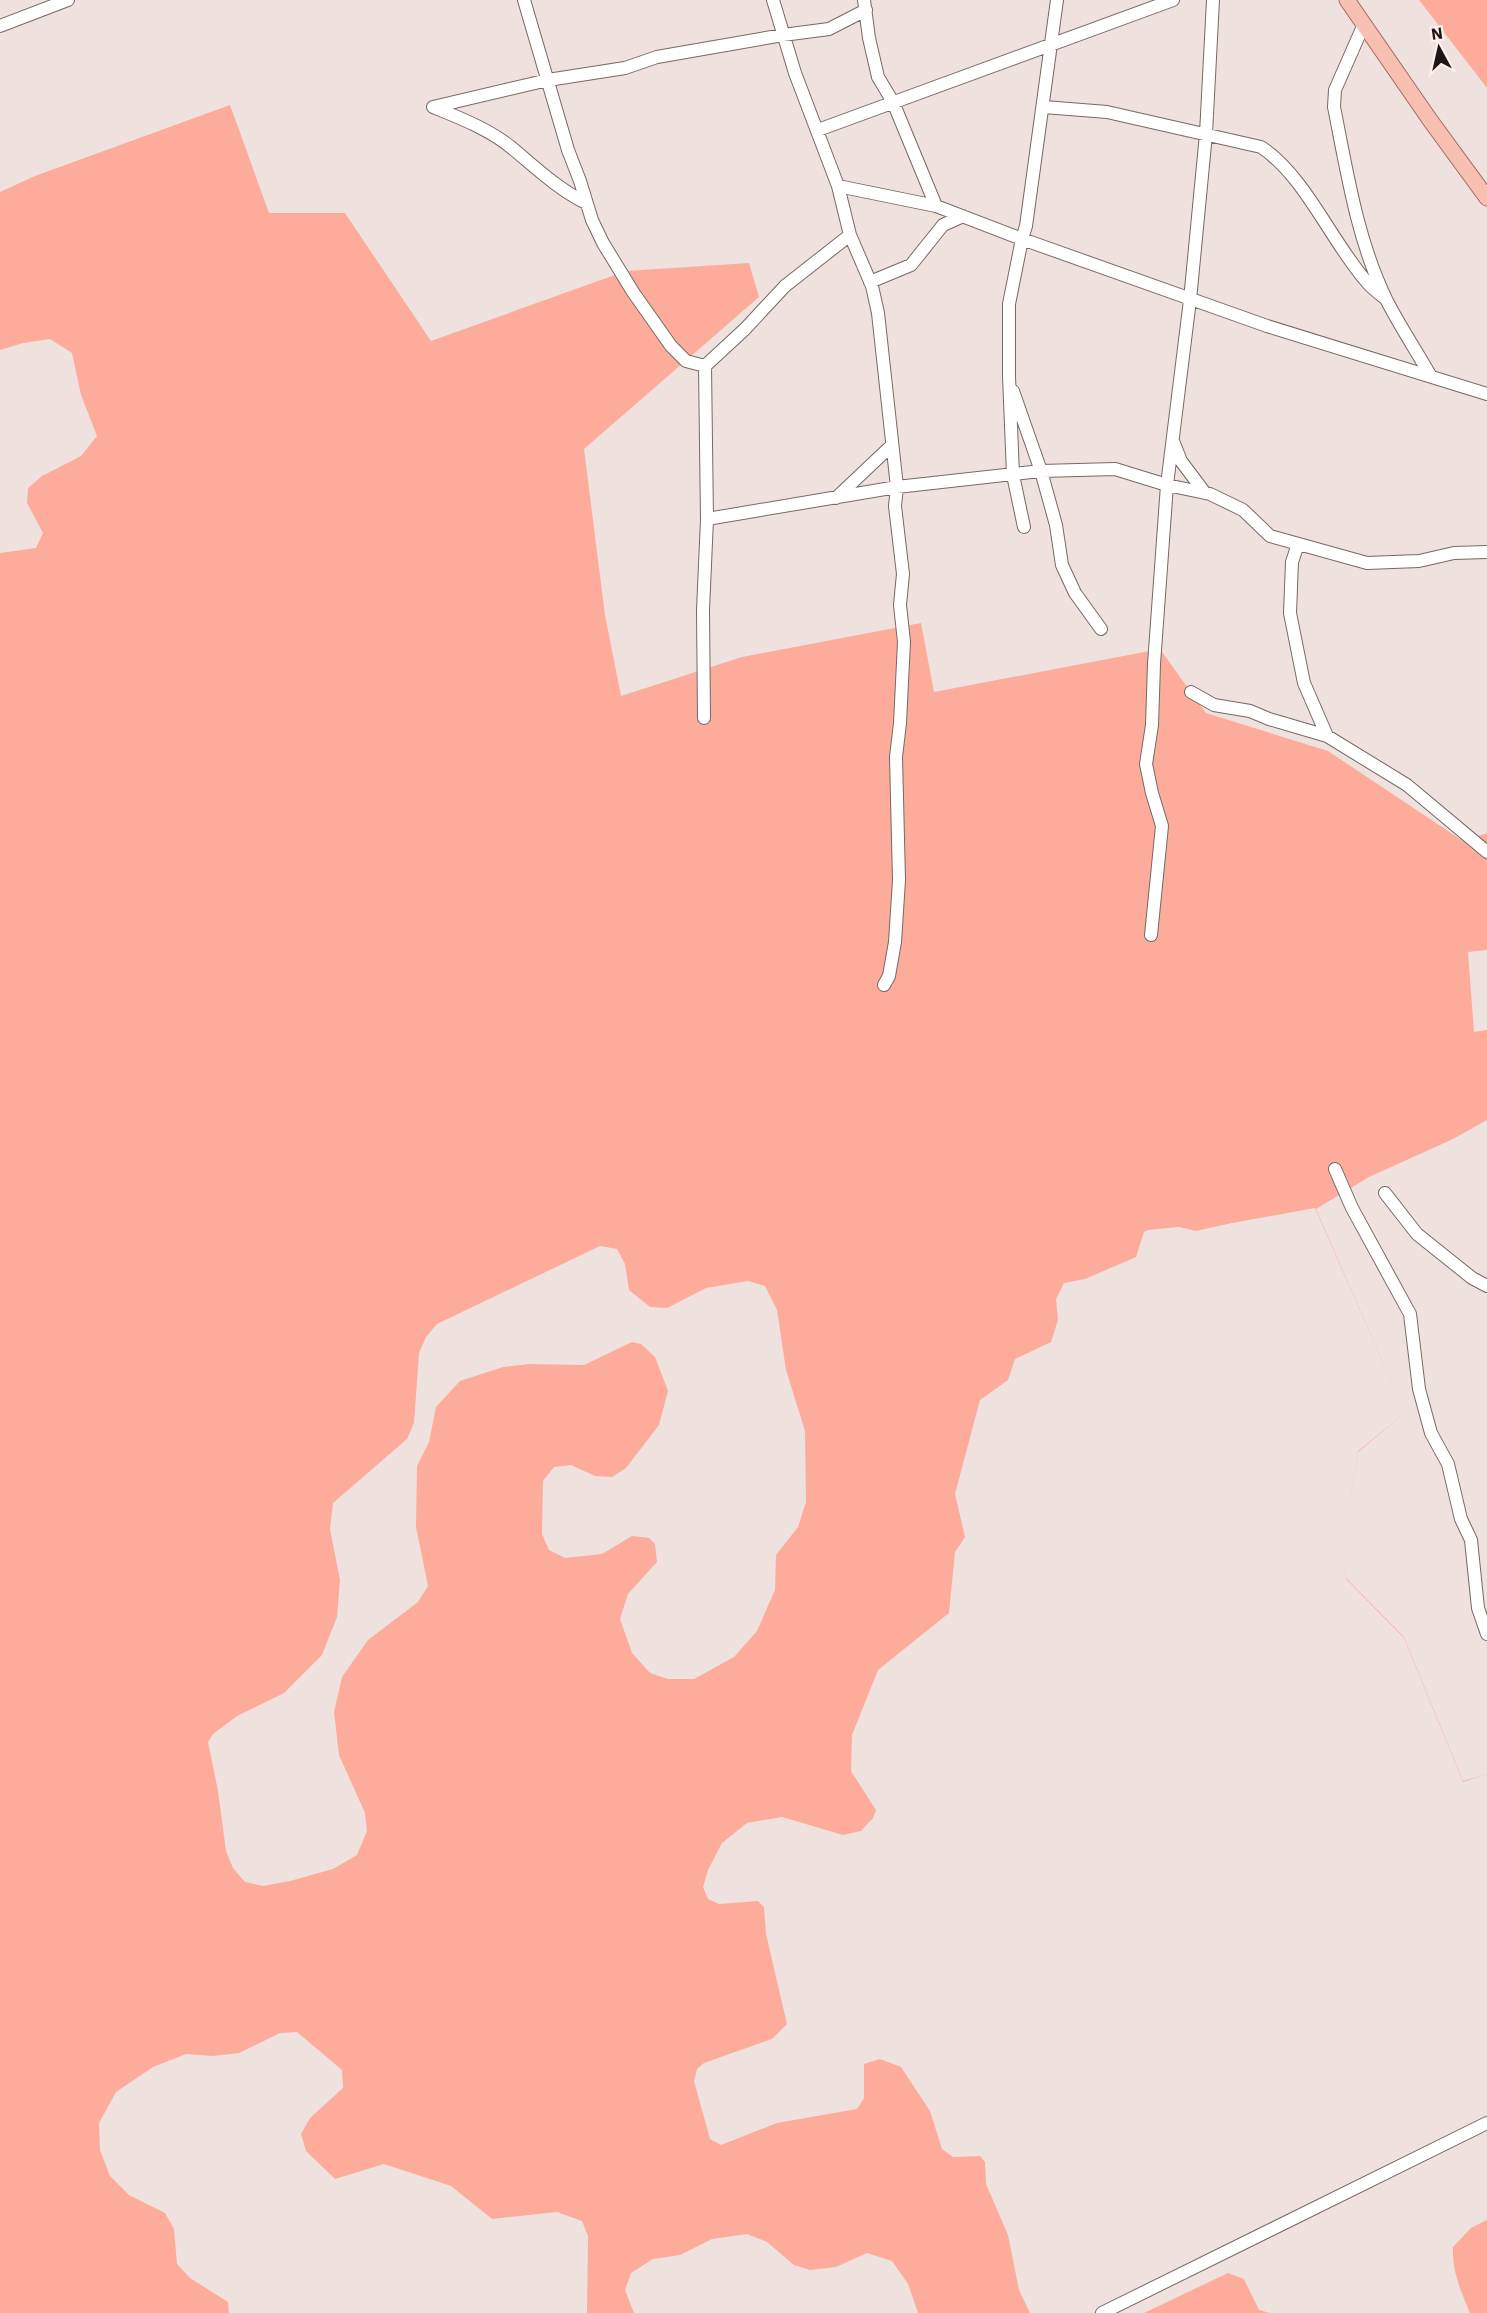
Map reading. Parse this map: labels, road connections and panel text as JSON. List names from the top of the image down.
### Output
{
  "north": "top"
}
